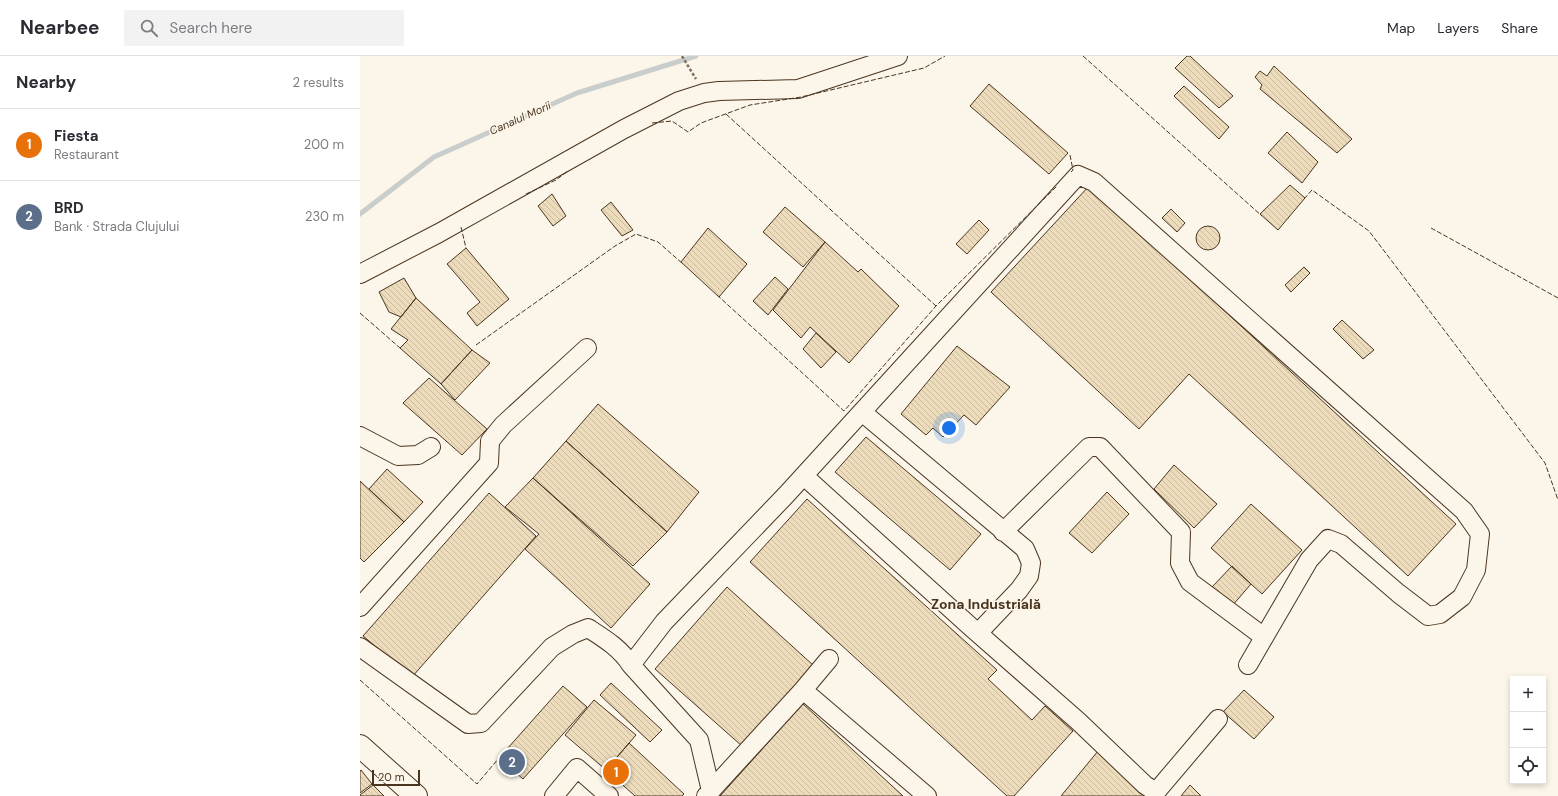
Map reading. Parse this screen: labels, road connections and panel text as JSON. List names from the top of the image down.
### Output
{
  "districts": ["Zona Industrială"],
  "water": ["Canalul Morii"],
  "scale_bar": "20 m",
  "page": {
    "header": "Nearbee",
    "search": "Search here",
    "nav": ["Map", "Layers", "Share"],
    "heading": ["Nearby", "2 results"],
    "list": [
      {
        "mark": "1",
        "name": "Fiesta",
        "note": "Restaurant",
        "value": "200 m"
      },
      {
        "mark": "2",
        "name": "BRD",
        "note": "Bank · Strada Clujului",
        "value": "230 m"
      }
    ],
    "map_buttons": ["+", "−"],
    "pins": ["2", "1"],
    "scale": "20 m"
  }
}
